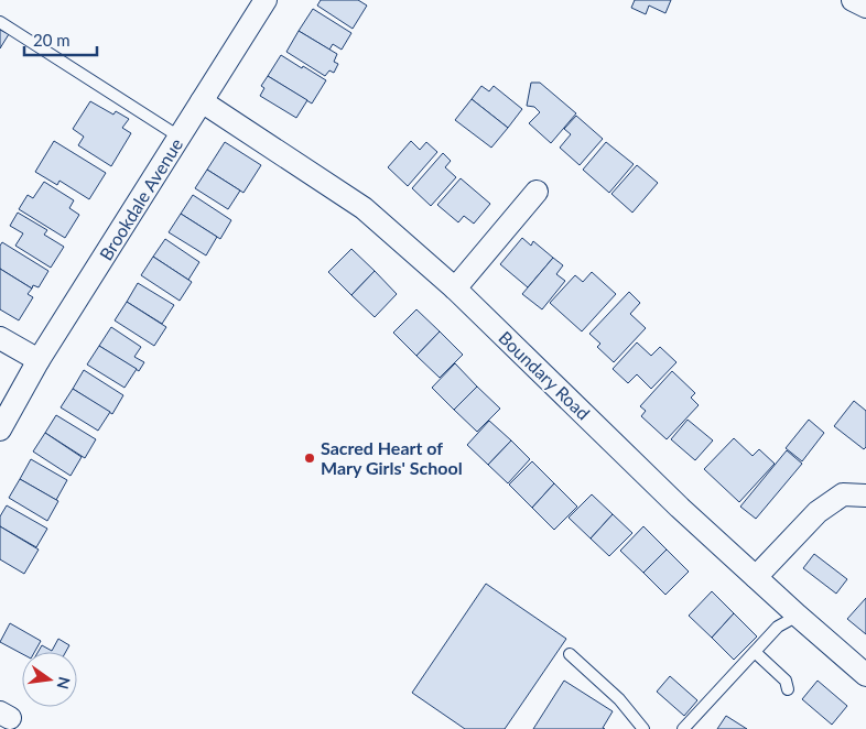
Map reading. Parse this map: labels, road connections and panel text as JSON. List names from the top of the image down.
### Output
{
  "streets": {
    "street": ["Brookdale Avenue", "Boundary Road"]
  },
  "crossings": [
    ["Brookdale Avenue", "Boundary Road"]
  ],
  "places": ["Sacred Heart of Mary Girls' School"],
  "scale_bar": "20 m",
  "north": "right"
}
